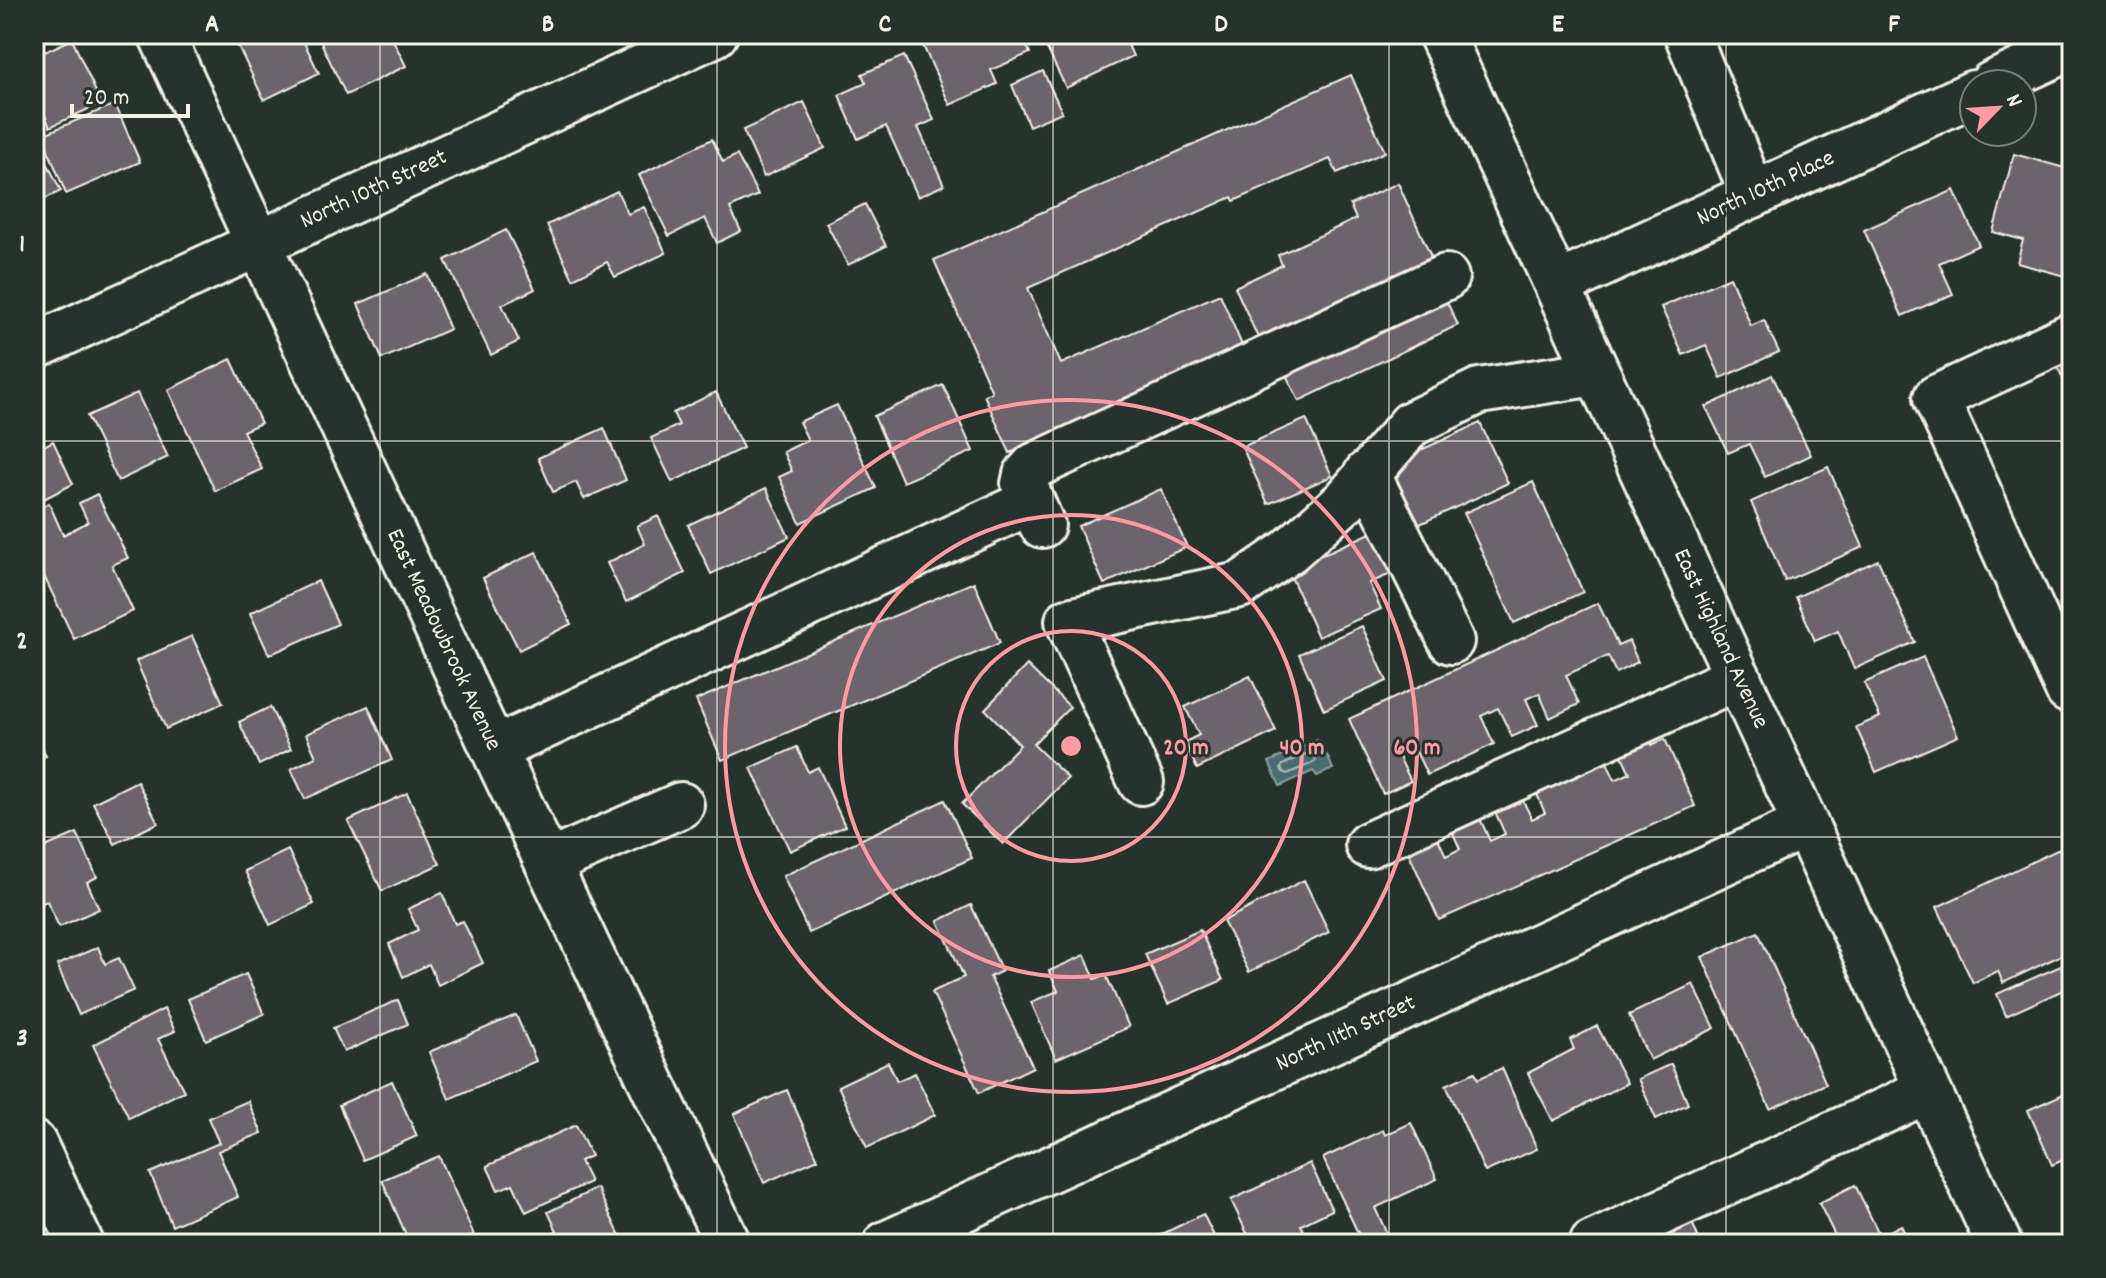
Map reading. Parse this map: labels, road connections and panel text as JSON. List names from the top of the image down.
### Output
{
  "streets": {
    "street": [
      "North 10th Place",
      "North 10th Street",
      "East Highland Avenue",
      "East Meadowbrook Avenue",
      "North 11th Street"
    ]
  },
  "crossings": [
    ["North 10th Place", "East Highland Avenue"],
    ["North 10th Street", "East Meadowbrook Avenue"],
    ["East Highland Avenue", "North 11th Street"]
  ],
  "scale_bar": "20 m",
  "north": "top right",
  "grid": {
    "columns": [
      "A",
      "B",
      "C",
      "D",
      "E",
      "F"
    ],
    "rows": ["1", "2", "3"]
  },
  "rings": ["20 m", "40 m", "60 m"]
}
